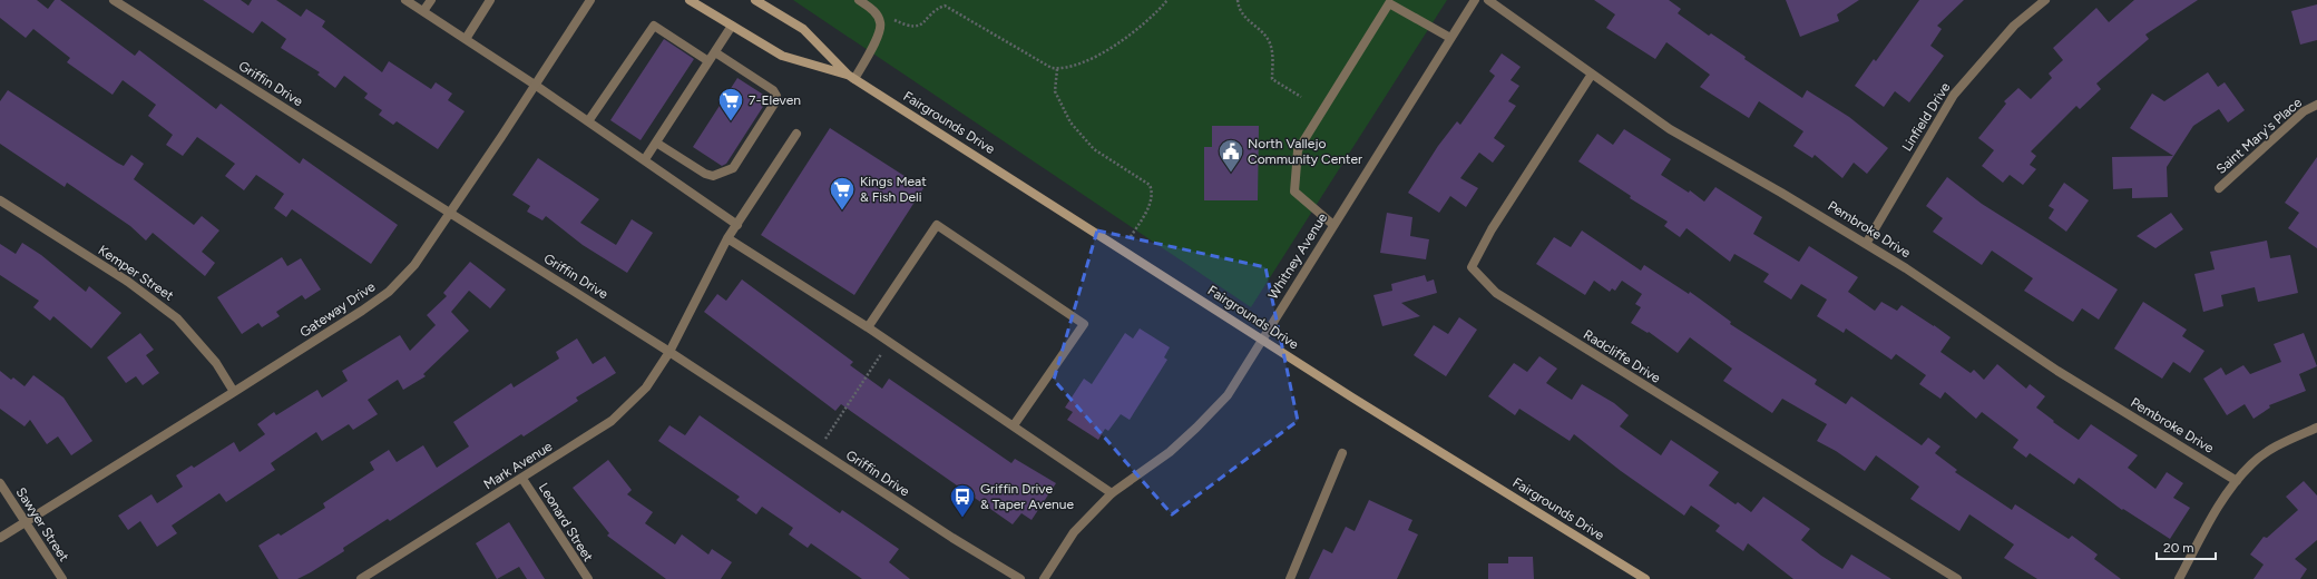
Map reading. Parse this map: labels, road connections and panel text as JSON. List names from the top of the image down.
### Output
{
  "streets": {
    "main road": ["Fairgrounds Drive"],
    "street": [
      "Griffin Drive",
      "Linfield Drive",
      "Saint Mary's Place",
      "Pembroke Drive",
      "Whitney Avenue",
      "Kemper Street",
      "Gateway Drive",
      "Radcliffe Drive",
      "Mark Avenue",
      "Leonard Street",
      "Sawyer Street"
    ]
  },
  "crossings": [
    ["Griffin Drive", "Gateway Drive"],
    ["Griffin Drive", "Mark Avenue"],
    ["Linfield Drive", "Pembroke Drive"],
    ["Fairgrounds Drive", "Whitney Avenue"],
    ["Pembroke Drive", "Radcliffe Drive"],
    ["Kemper Street", "Gateway Drive"],
    ["Gateway Drive", "Sawyer Street"],
    ["Mark Avenue", "Leonard Street"]
  ],
  "places": {
    "supermarket": ["7-Eleven", "Kings Meat & Fish Deli"],
    "public building": ["North Vallejo Community Center"],
    "bus stop": ["Griffin Drive & Taper Avenue"]
  },
  "scale_bar": "20 m"
}
